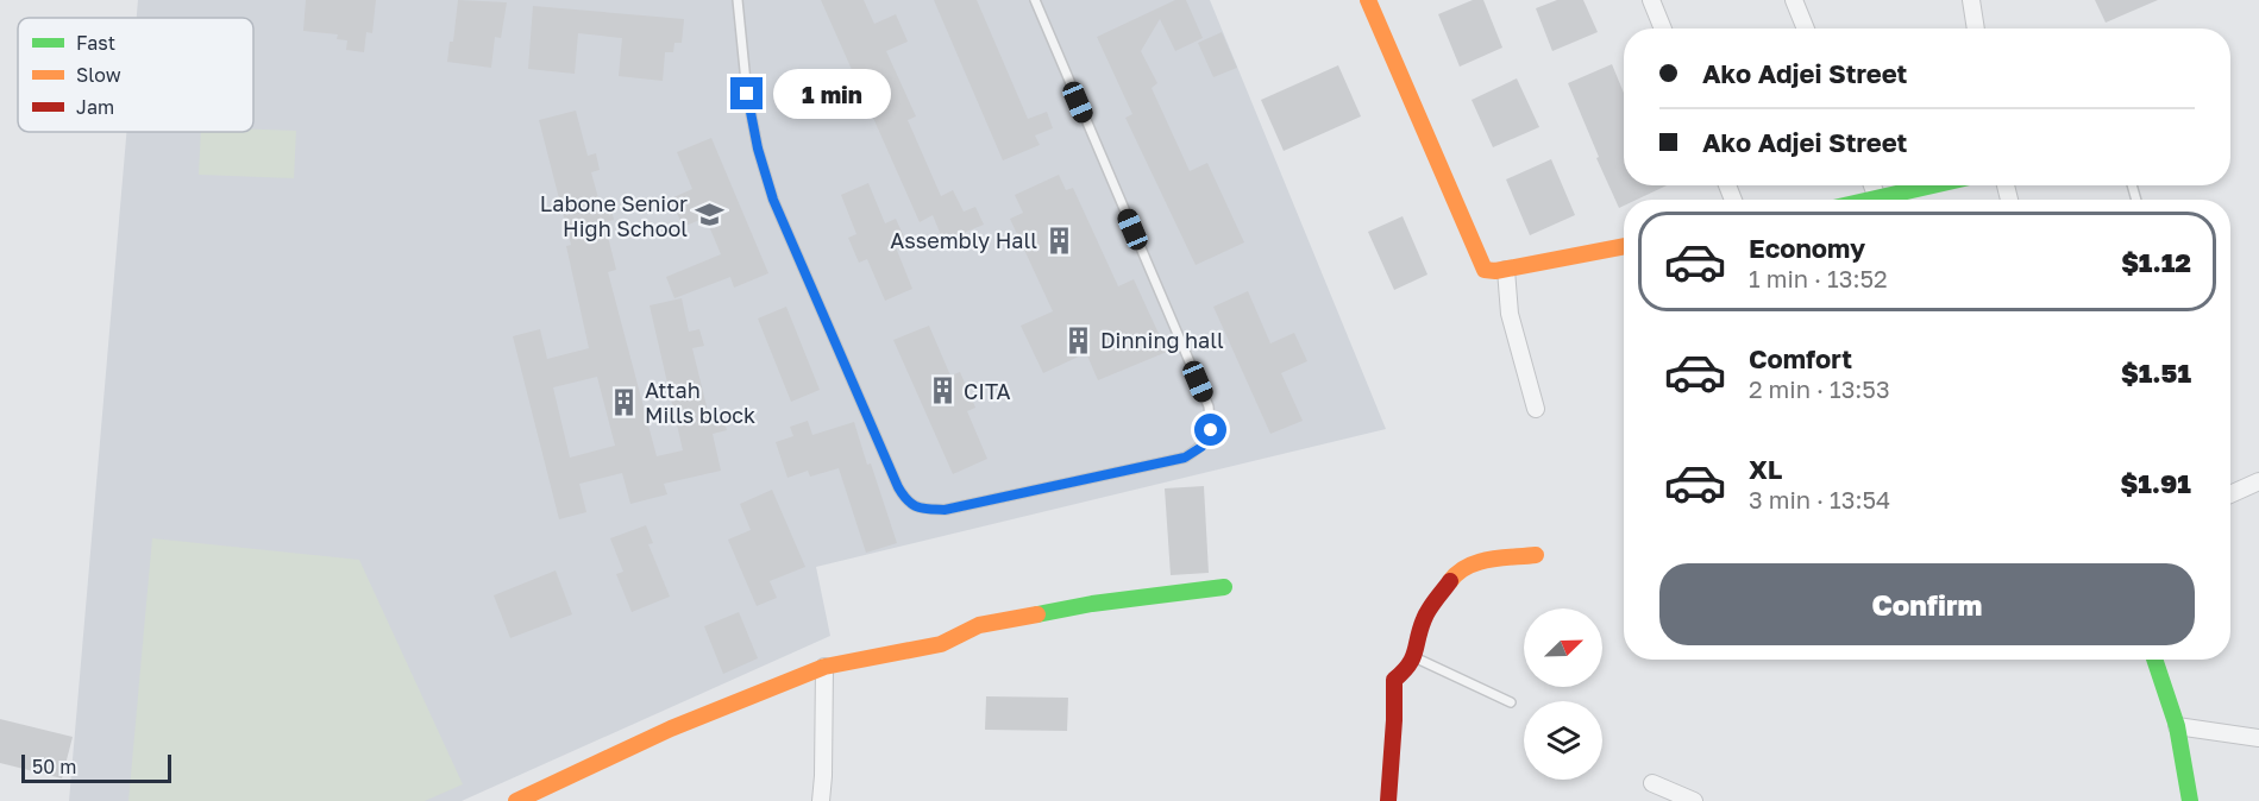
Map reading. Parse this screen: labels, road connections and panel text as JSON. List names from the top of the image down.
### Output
{
  "places": {
    "school or university": ["Labone Senior High School"],
    "building": [
      "Assembly Hall",
      "Dinning hall",
      "CITA",
      "Attah Mills block"
    ]
  },
  "legend": ["Fast", "Slow", "Jam"],
  "scale_bar": "50 m",
  "north": "top right",
  "page": {
    "banner": ["Ako Adjei Street", "Ako Adjei Street"],
    "bubble": "1 min",
    "list": [
      {
        "name": "Economy",
        "note": "1 min · 13:52",
        "value": "$1.12"
      },
      {
        "name": "Comfort",
        "note": "2 min · 13:53",
        "value": "$1.51"
      },
      {
        "name": "XL",
        "note": "3 min · 13:54",
        "value": "$1.91"
      }
    ],
    "buttons": "Confirm",
    "scale": "50 m"
  }
}
